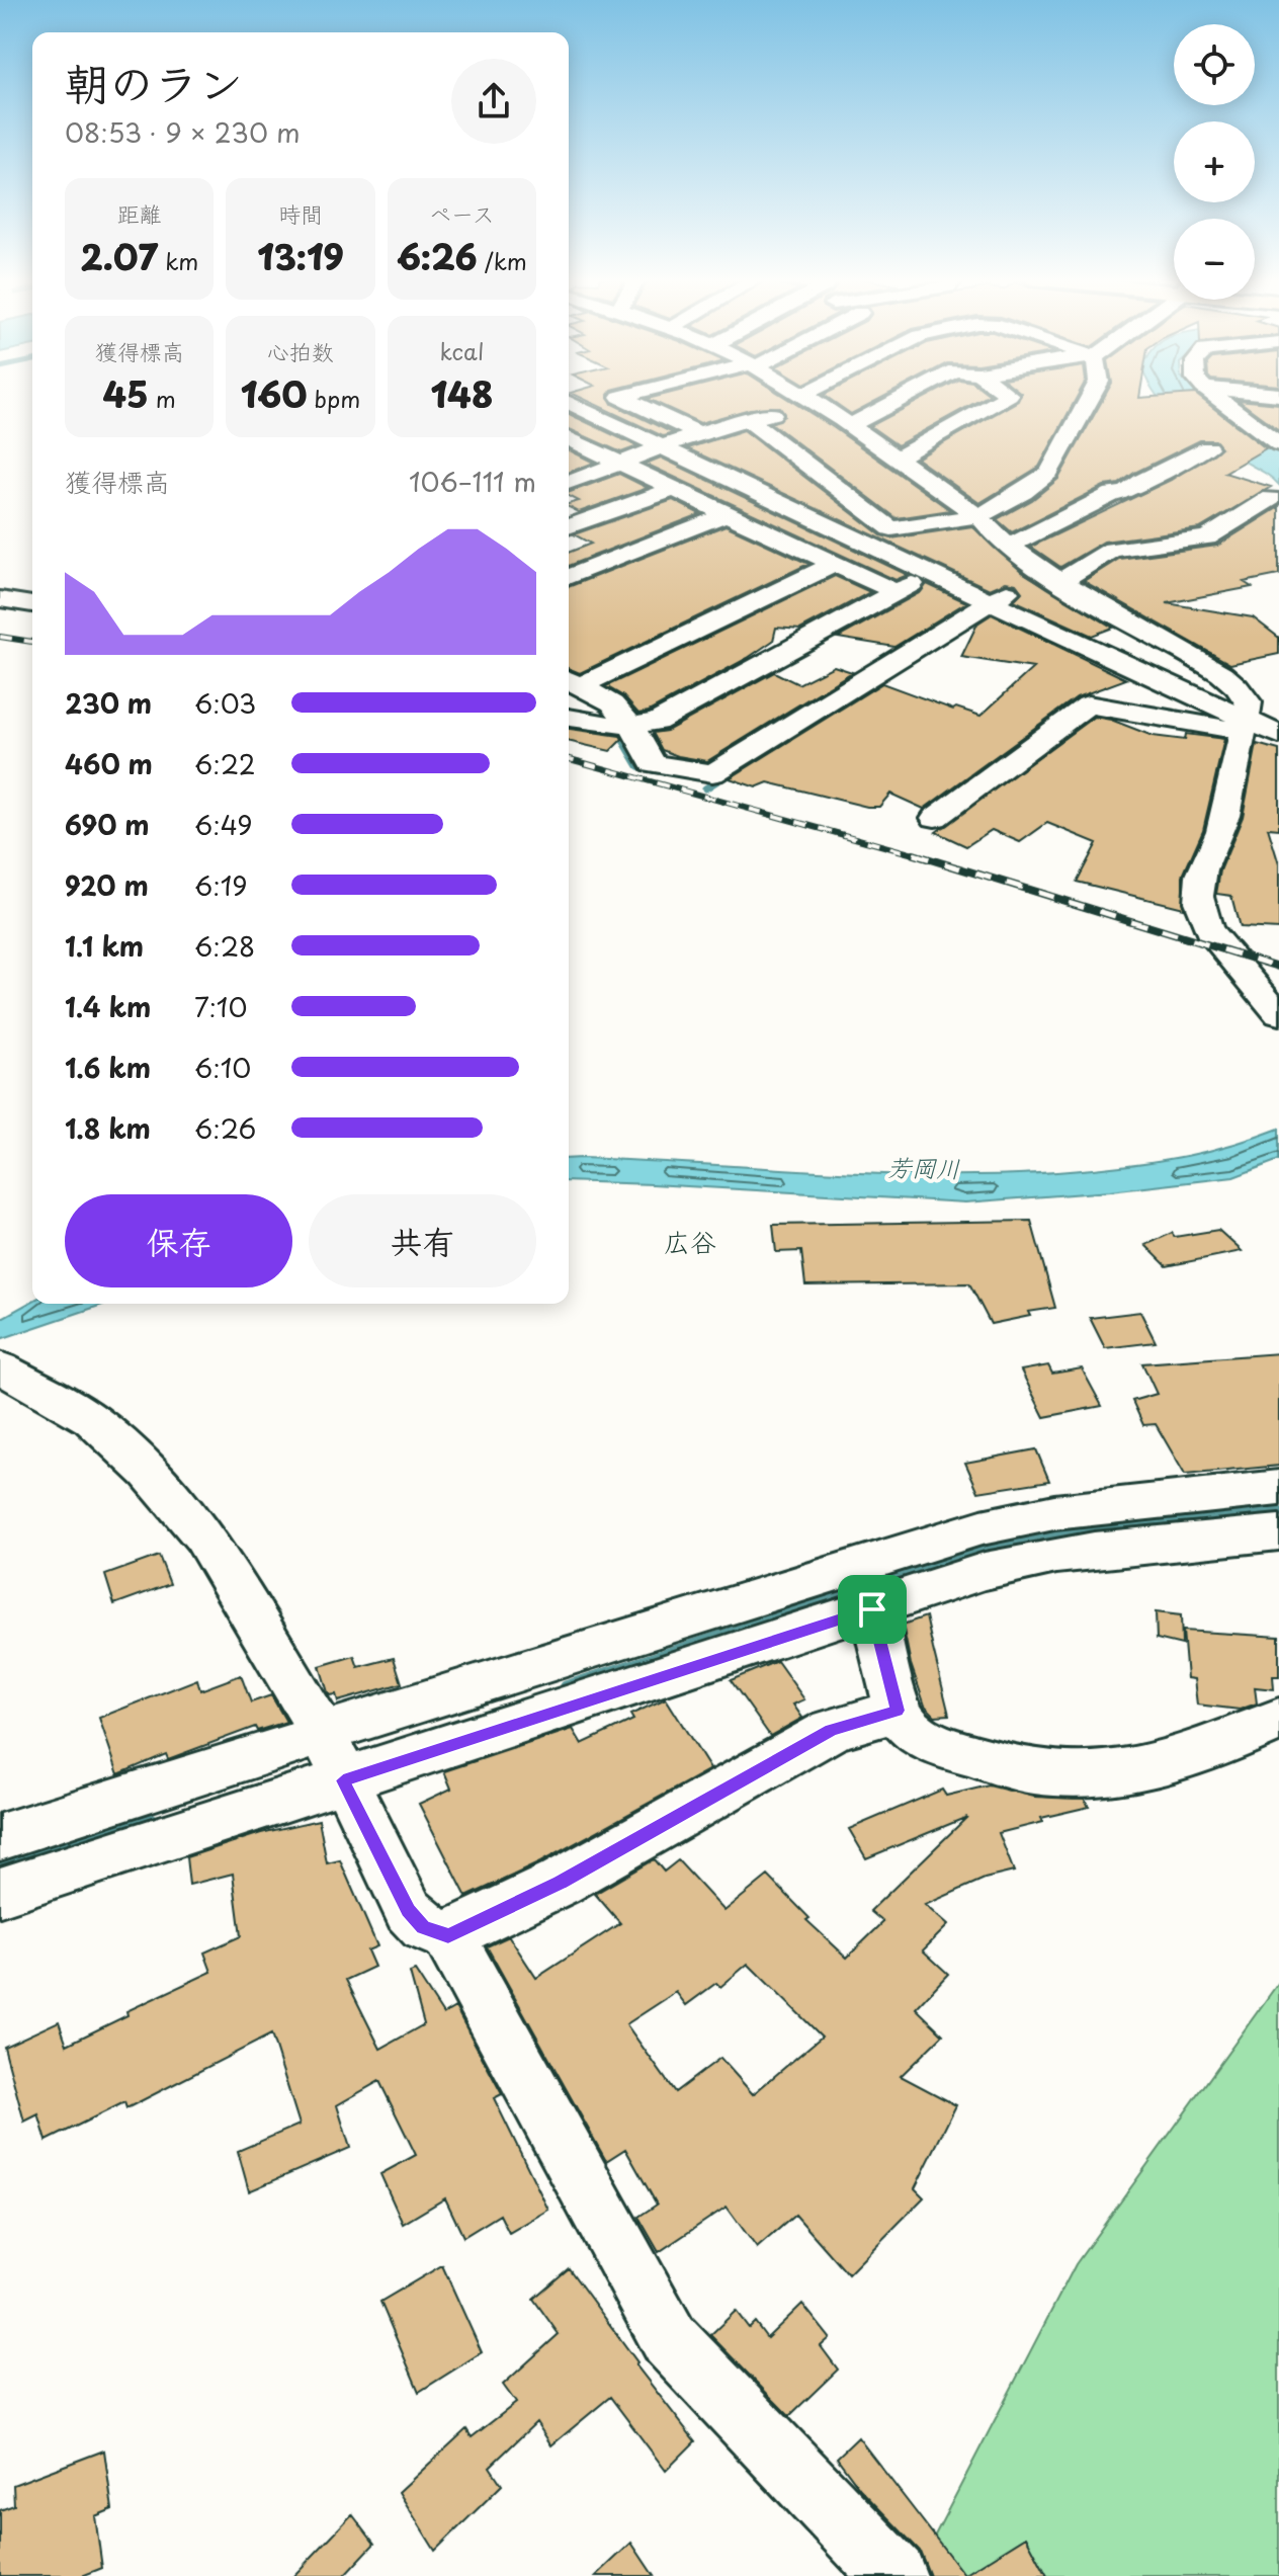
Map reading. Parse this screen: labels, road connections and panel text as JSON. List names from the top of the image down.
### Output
{
  "districts": ["広谷"],
  "water": ["芳岡川"],
  "page": {
    "map_buttons": ["+", "−"],
    "heading": ["朝のラン", "08:53 · 9 × 230 m"],
    "stats": [
      ["距離", "2.07 km"],
      ["時間", "13:19"],
      ["ペース", "6:26 /km"],
      ["獲得標高", "45 m"],
      ["心拍数", "160 bpm"],
      ["kcal", "148"]
    ],
    "chart": ["獲得標高", "106–111 m"],
    "list": [
      {
        "name": "230 m",
        "note": "6:03"
      },
      {
        "name": "460 m",
        "note": "6:22"
      },
      {
        "name": "690 m",
        "note": "6:49"
      },
      {
        "name": "920 m",
        "note": "6:19"
      },
      {
        "name": "1.1 km",
        "note": "6:28"
      },
      {
        "name": "1.4 km",
        "note": "7:10"
      },
      {
        "name": "1.6 km",
        "note": "6:10"
      },
      {
        "name": "1.8 km",
        "note": "6:26"
      }
    ],
    "buttons": ["保存", "共有"]
  }
}
